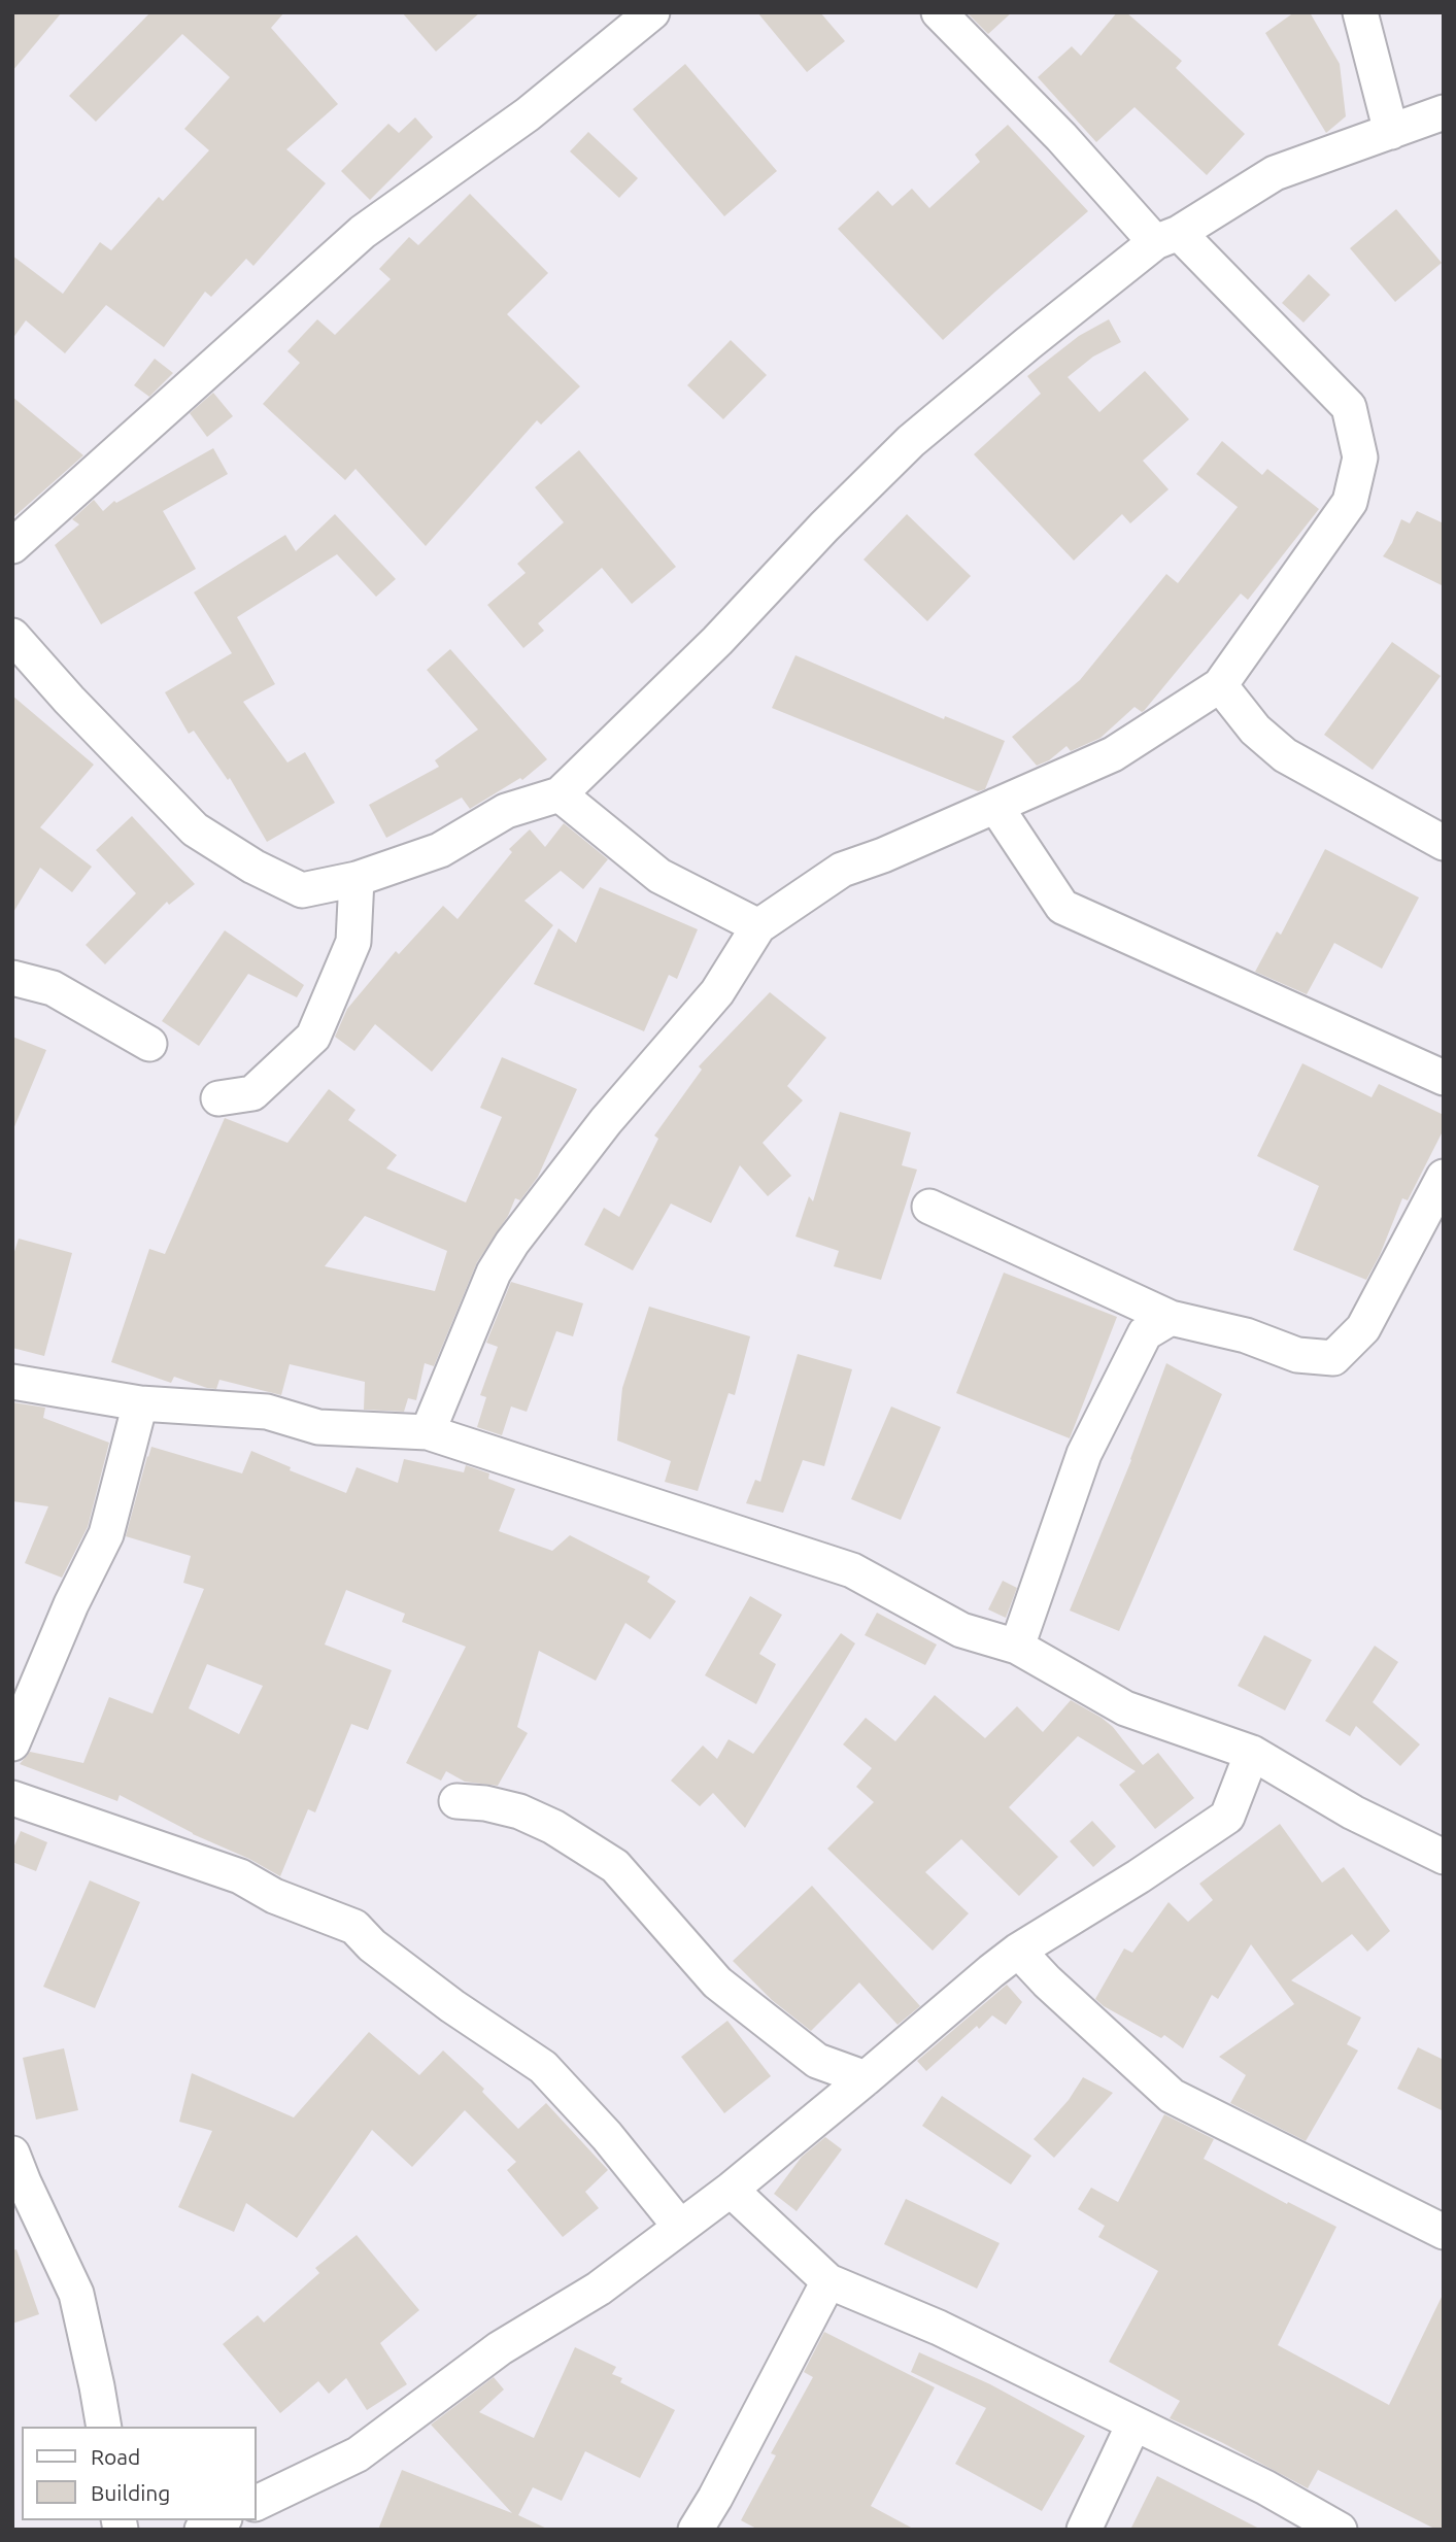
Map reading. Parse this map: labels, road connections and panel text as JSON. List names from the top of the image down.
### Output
{
  "legend": ["Road", "Building"]
}
